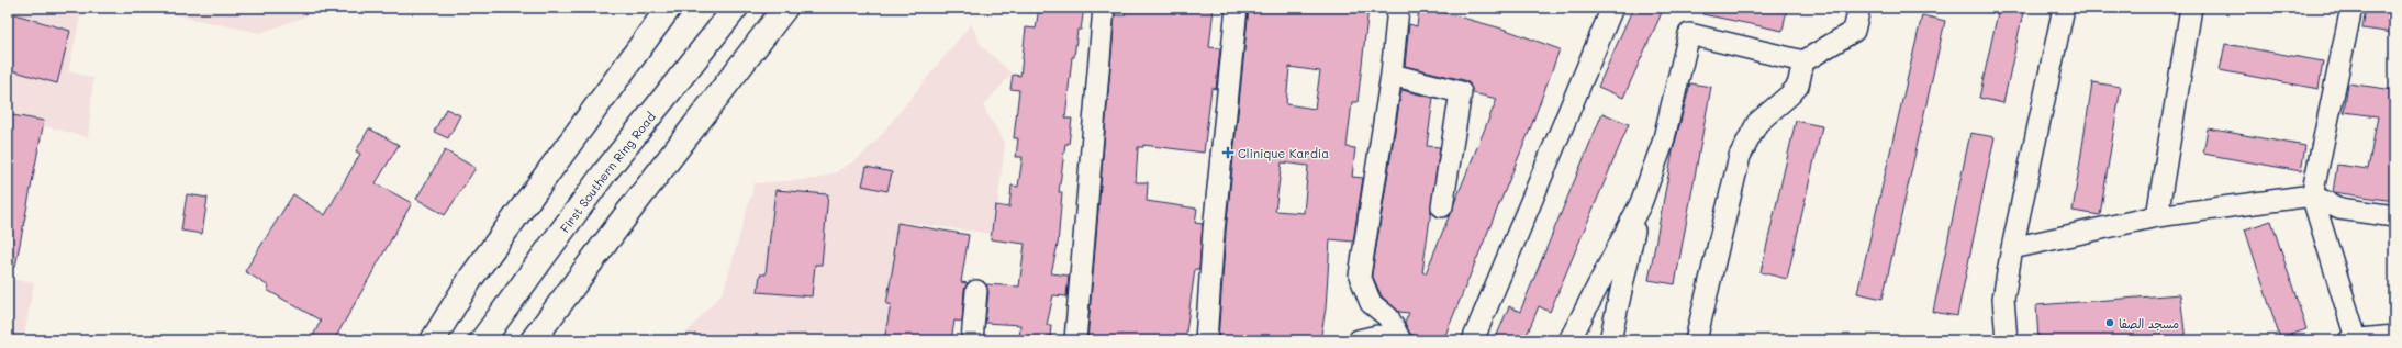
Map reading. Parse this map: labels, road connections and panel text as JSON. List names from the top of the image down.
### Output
{
  "streets": {
    "highway": ["First Southern Ring Road"]
  },
  "places": {
    "health": ["Clinique Kardia"],
    "other": ["مسجد الصفا"]
  }
}
